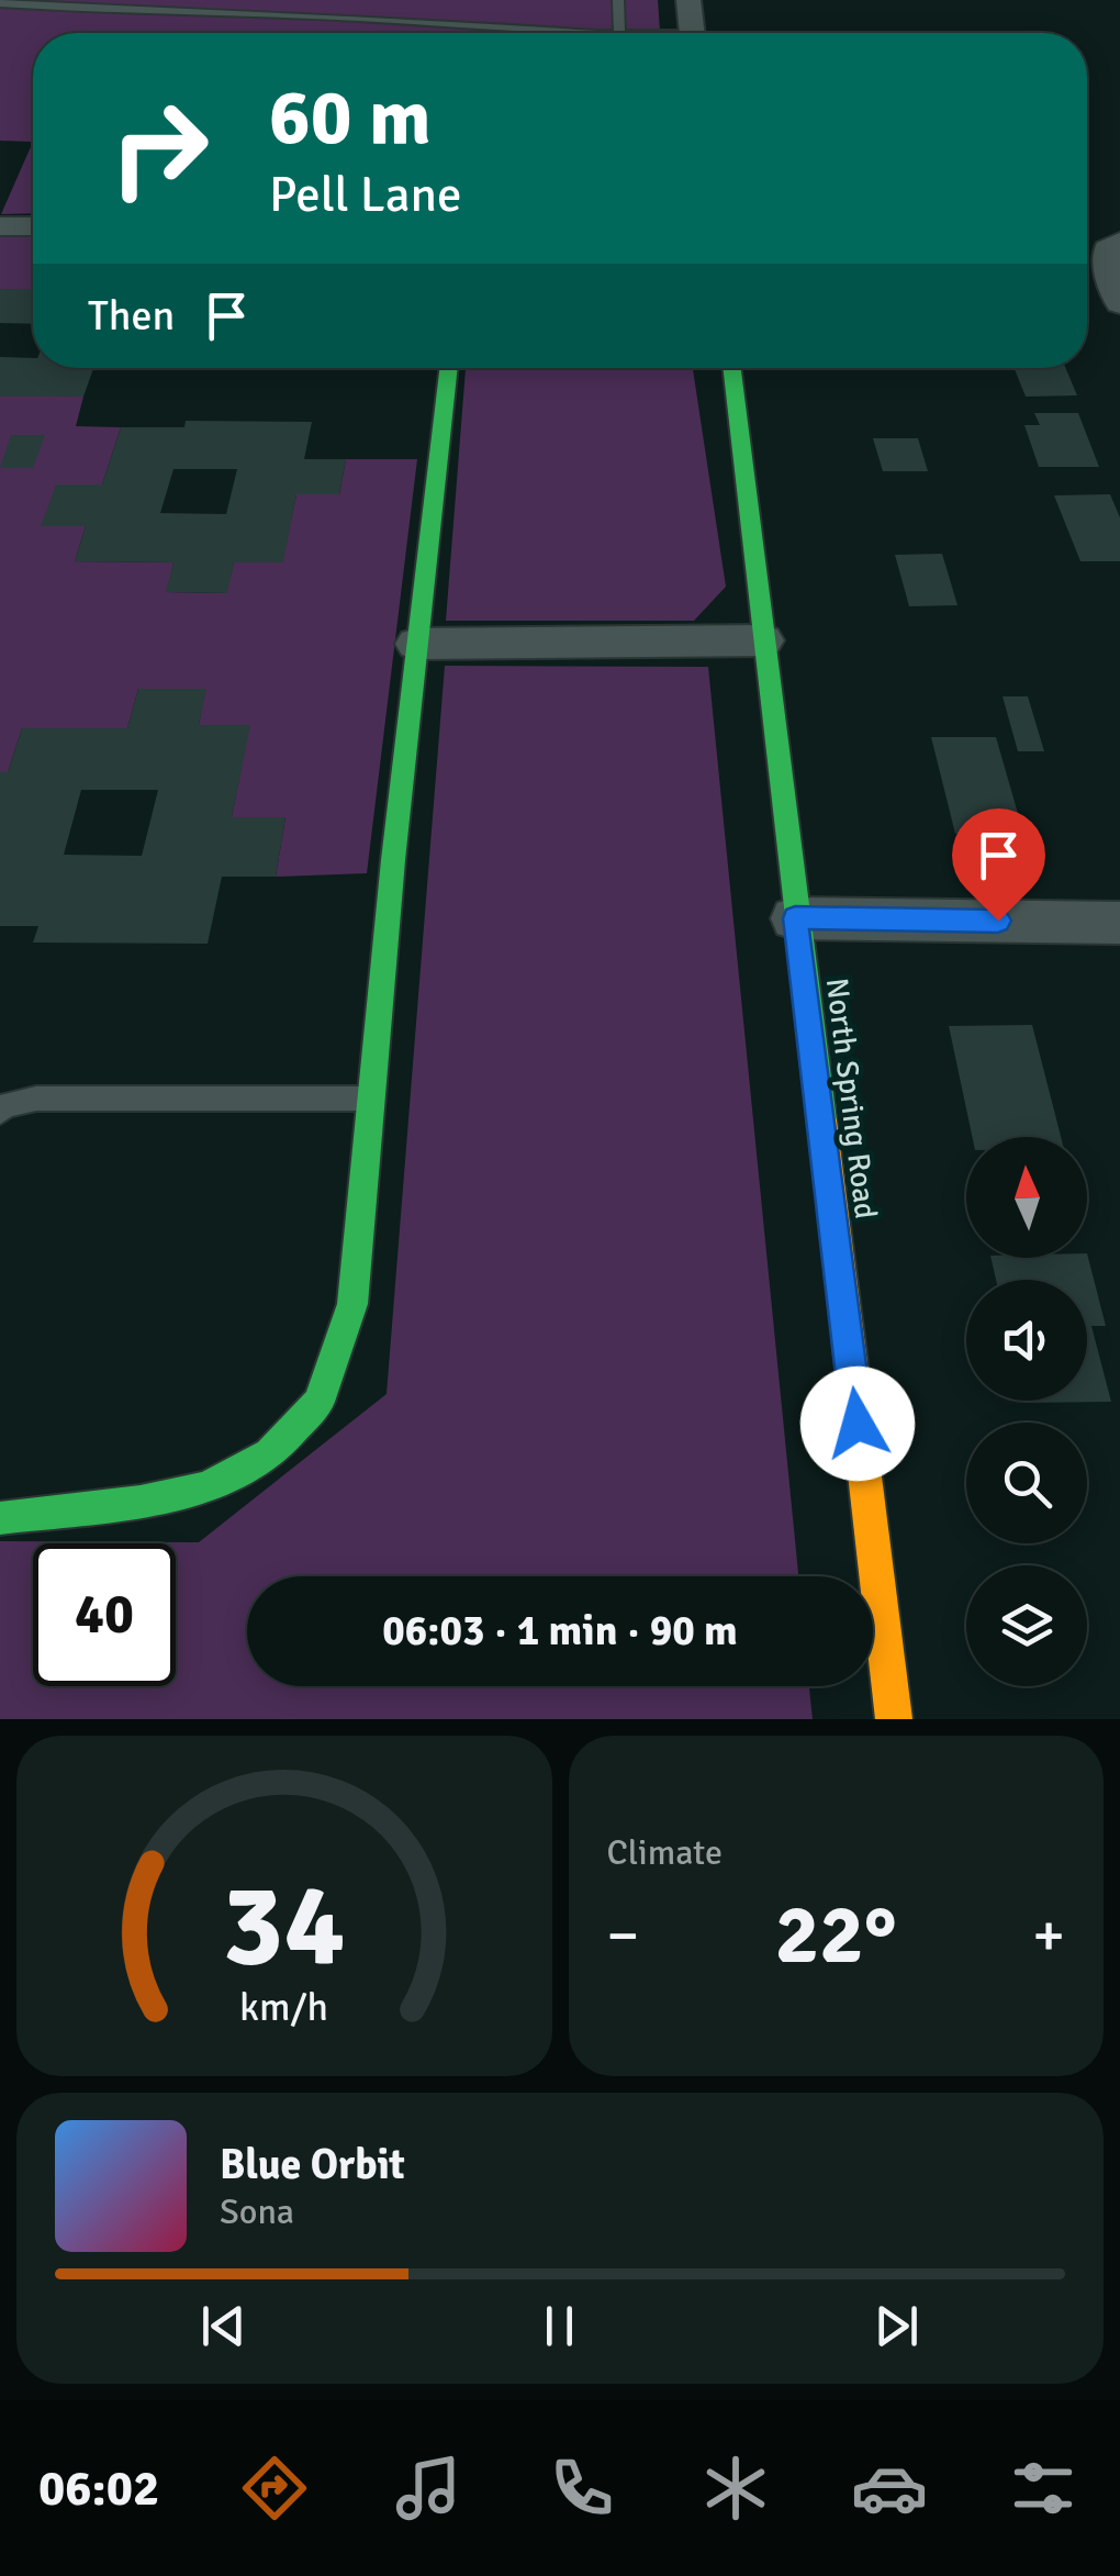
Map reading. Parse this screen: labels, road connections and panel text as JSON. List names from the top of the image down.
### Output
{
  "streets": {
    "street": ["North Spring Road"]
  },
  "north": "top",
  "page": {
    "turn": ["60 m", "Pell Lane"],
    "then": "Then",
    "limit": "40",
    "trip": "06:03 · 1 min · 90 m",
    "tile": "Climate",
    "heat": ["−", "22°", "+"],
    "song": ["Blue Orbit", "Sona"],
    "tabs": "06:02",
    "gauge": ["34", "km/h"]
  }
}
